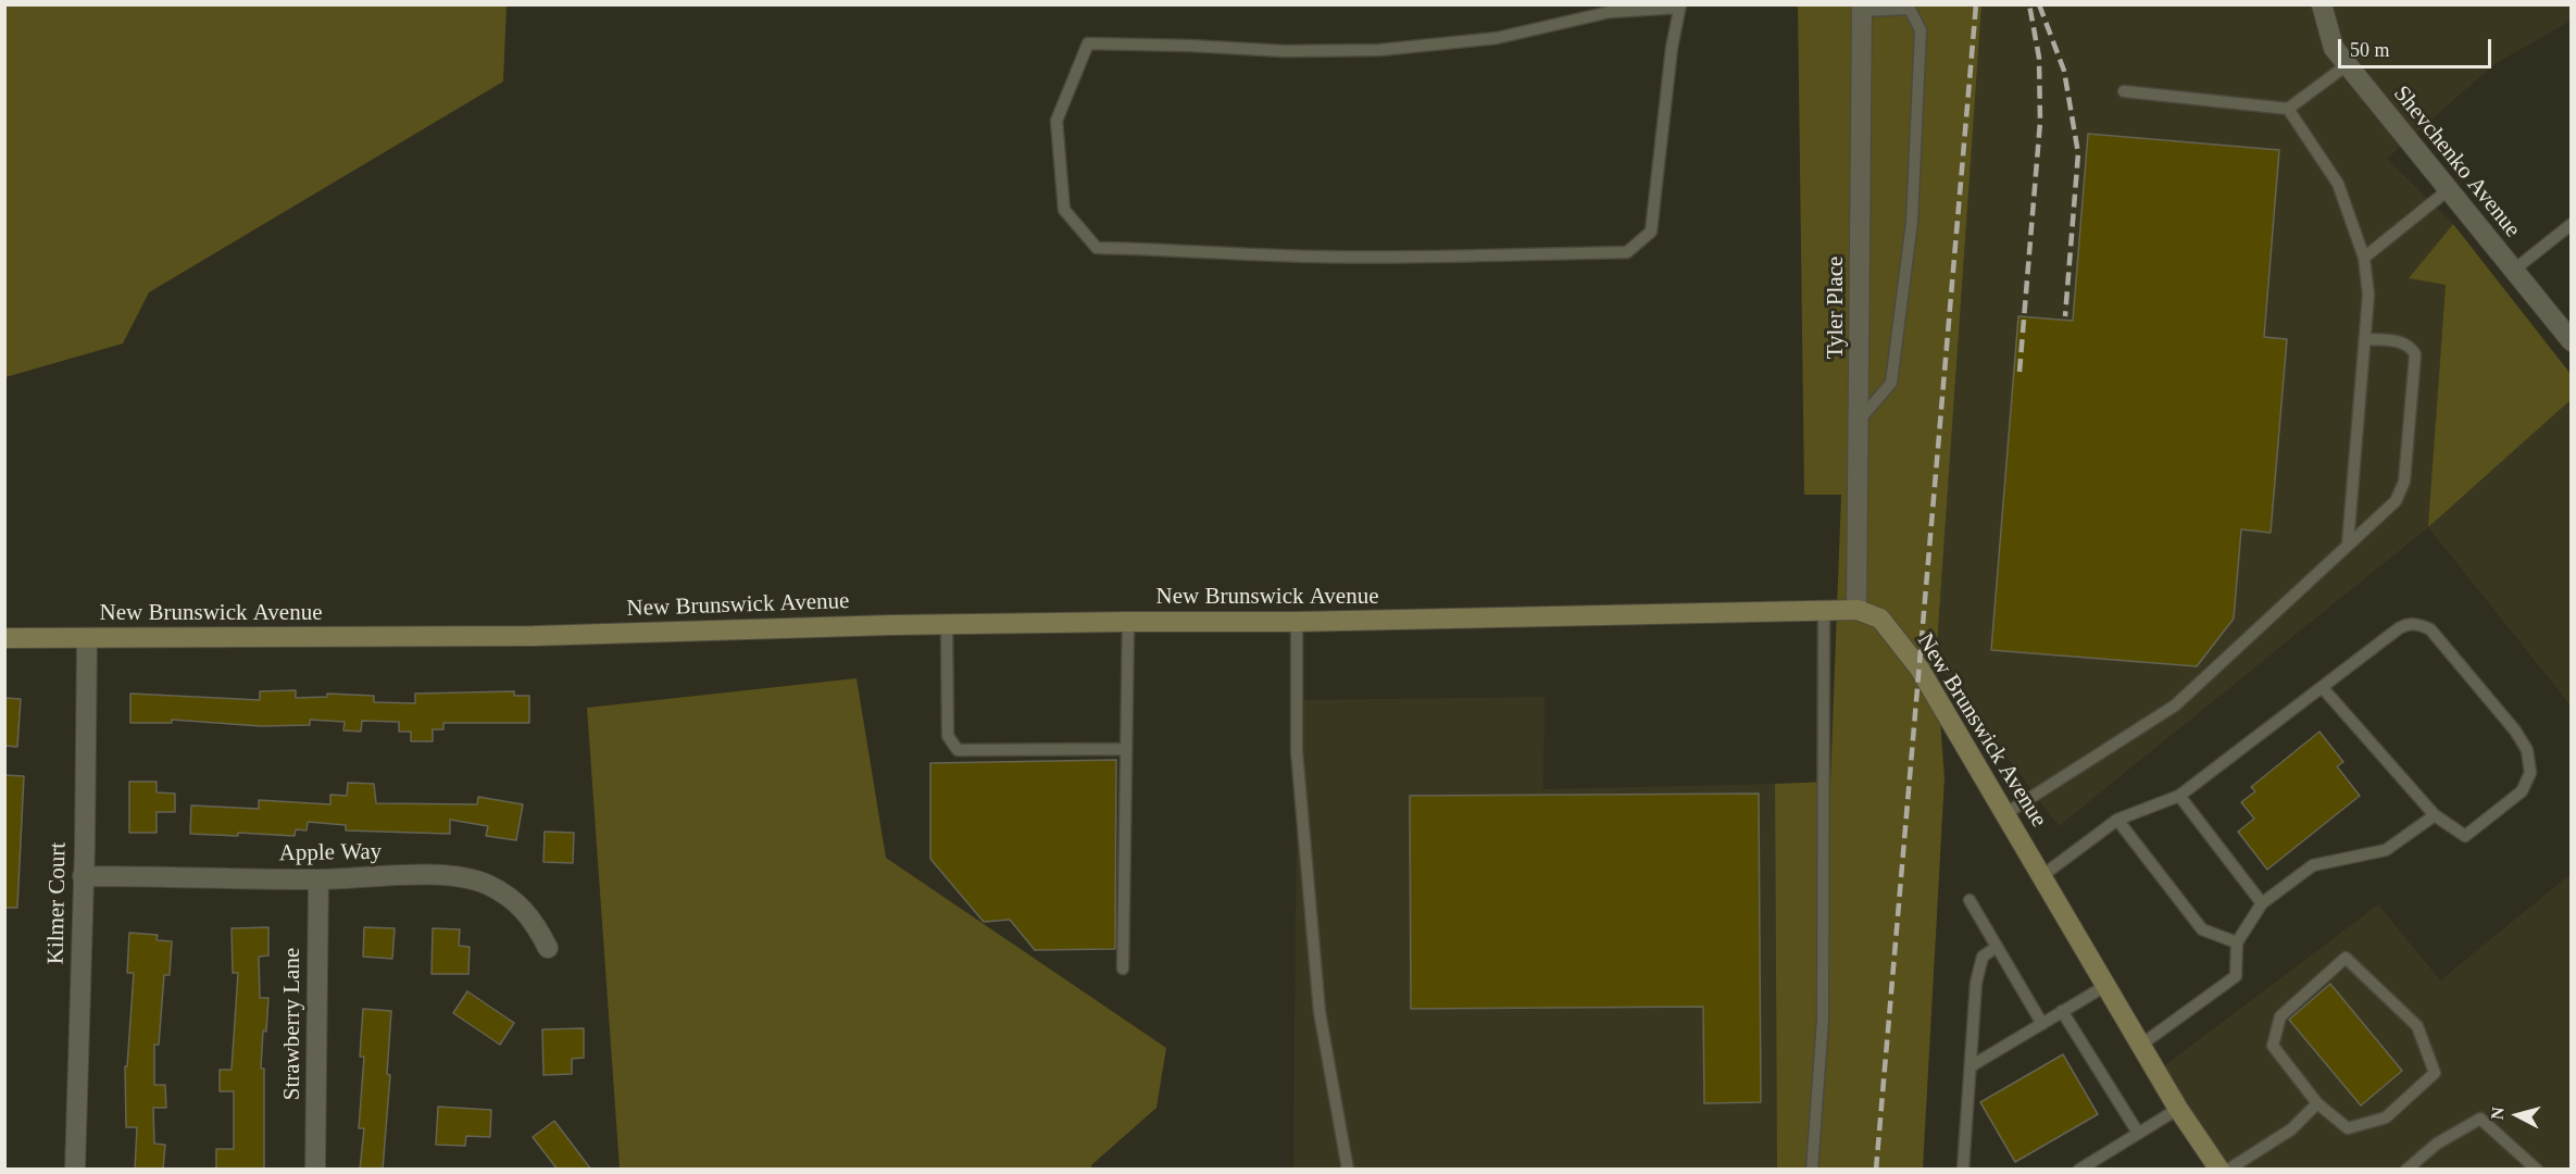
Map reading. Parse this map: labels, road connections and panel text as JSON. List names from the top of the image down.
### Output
{
  "streets": {
    "street": [
      "Shevchenko Avenue",
      "Tyler Place",
      "New Brunswick Avenue",
      "Apple Way",
      "Kilmer Court",
      "Strawberry Lane"
    ]
  },
  "crossings": [
    ["Tyler Place", "New Brunswick Avenue"],
    ["New Brunswick Avenue", "Kilmer Court"],
    ["Apple Way", "Kilmer Court"],
    ["Apple Way", "Strawberry Lane"]
  ],
  "scale_bar": "50 m",
  "north": "left"
}
